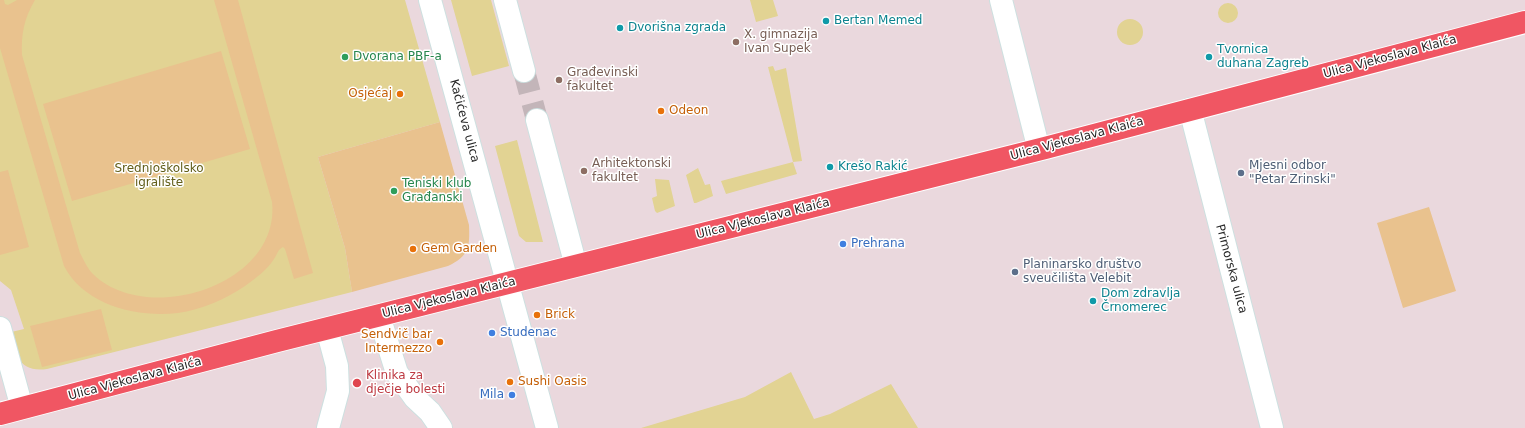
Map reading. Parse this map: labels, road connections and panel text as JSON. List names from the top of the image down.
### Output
{
  "streets": {
    "main road": ["Ulica Vjekoslava Klaića"],
    "street": ["Kačićeva ulica", "Primorska ulica"]
  },
  "crossings": [
    ["Ulica Vjekoslava Klaića", "Kačićeva ulica"],
    ["Ulica Vjekoslava Klaića", "Primorska ulica"]
  ],
  "parks": ["Srednjoškolsko igralište"],
  "places": [
    "Bertan Memed",
    "Dvorišna zgrada",
    "X. gimnazija Ivan Supek",
    "Dvorana PBF-a",
    "Tvornica duhana Zagreb",
    "Građevinski fakultet",
    "Osjećaj",
    "Odeon",
    "Krešo Rakić",
    "Arhitektonski fakultet",
    "Mjesni odbor \"Petar Zrinski\"",
    "Teniski klub Građanski",
    "Prehrana",
    "Gem Garden",
    "Planinarsko društvo sveučilišta Velebit",
    "Dom zdravlja Črnomerec",
    "Brick",
    "Studenac",
    "Sendvič bar Intermezzo",
    "Sushi Oasis",
    "Klinika za dječje bolesti",
    "Mila"
  ]
}
